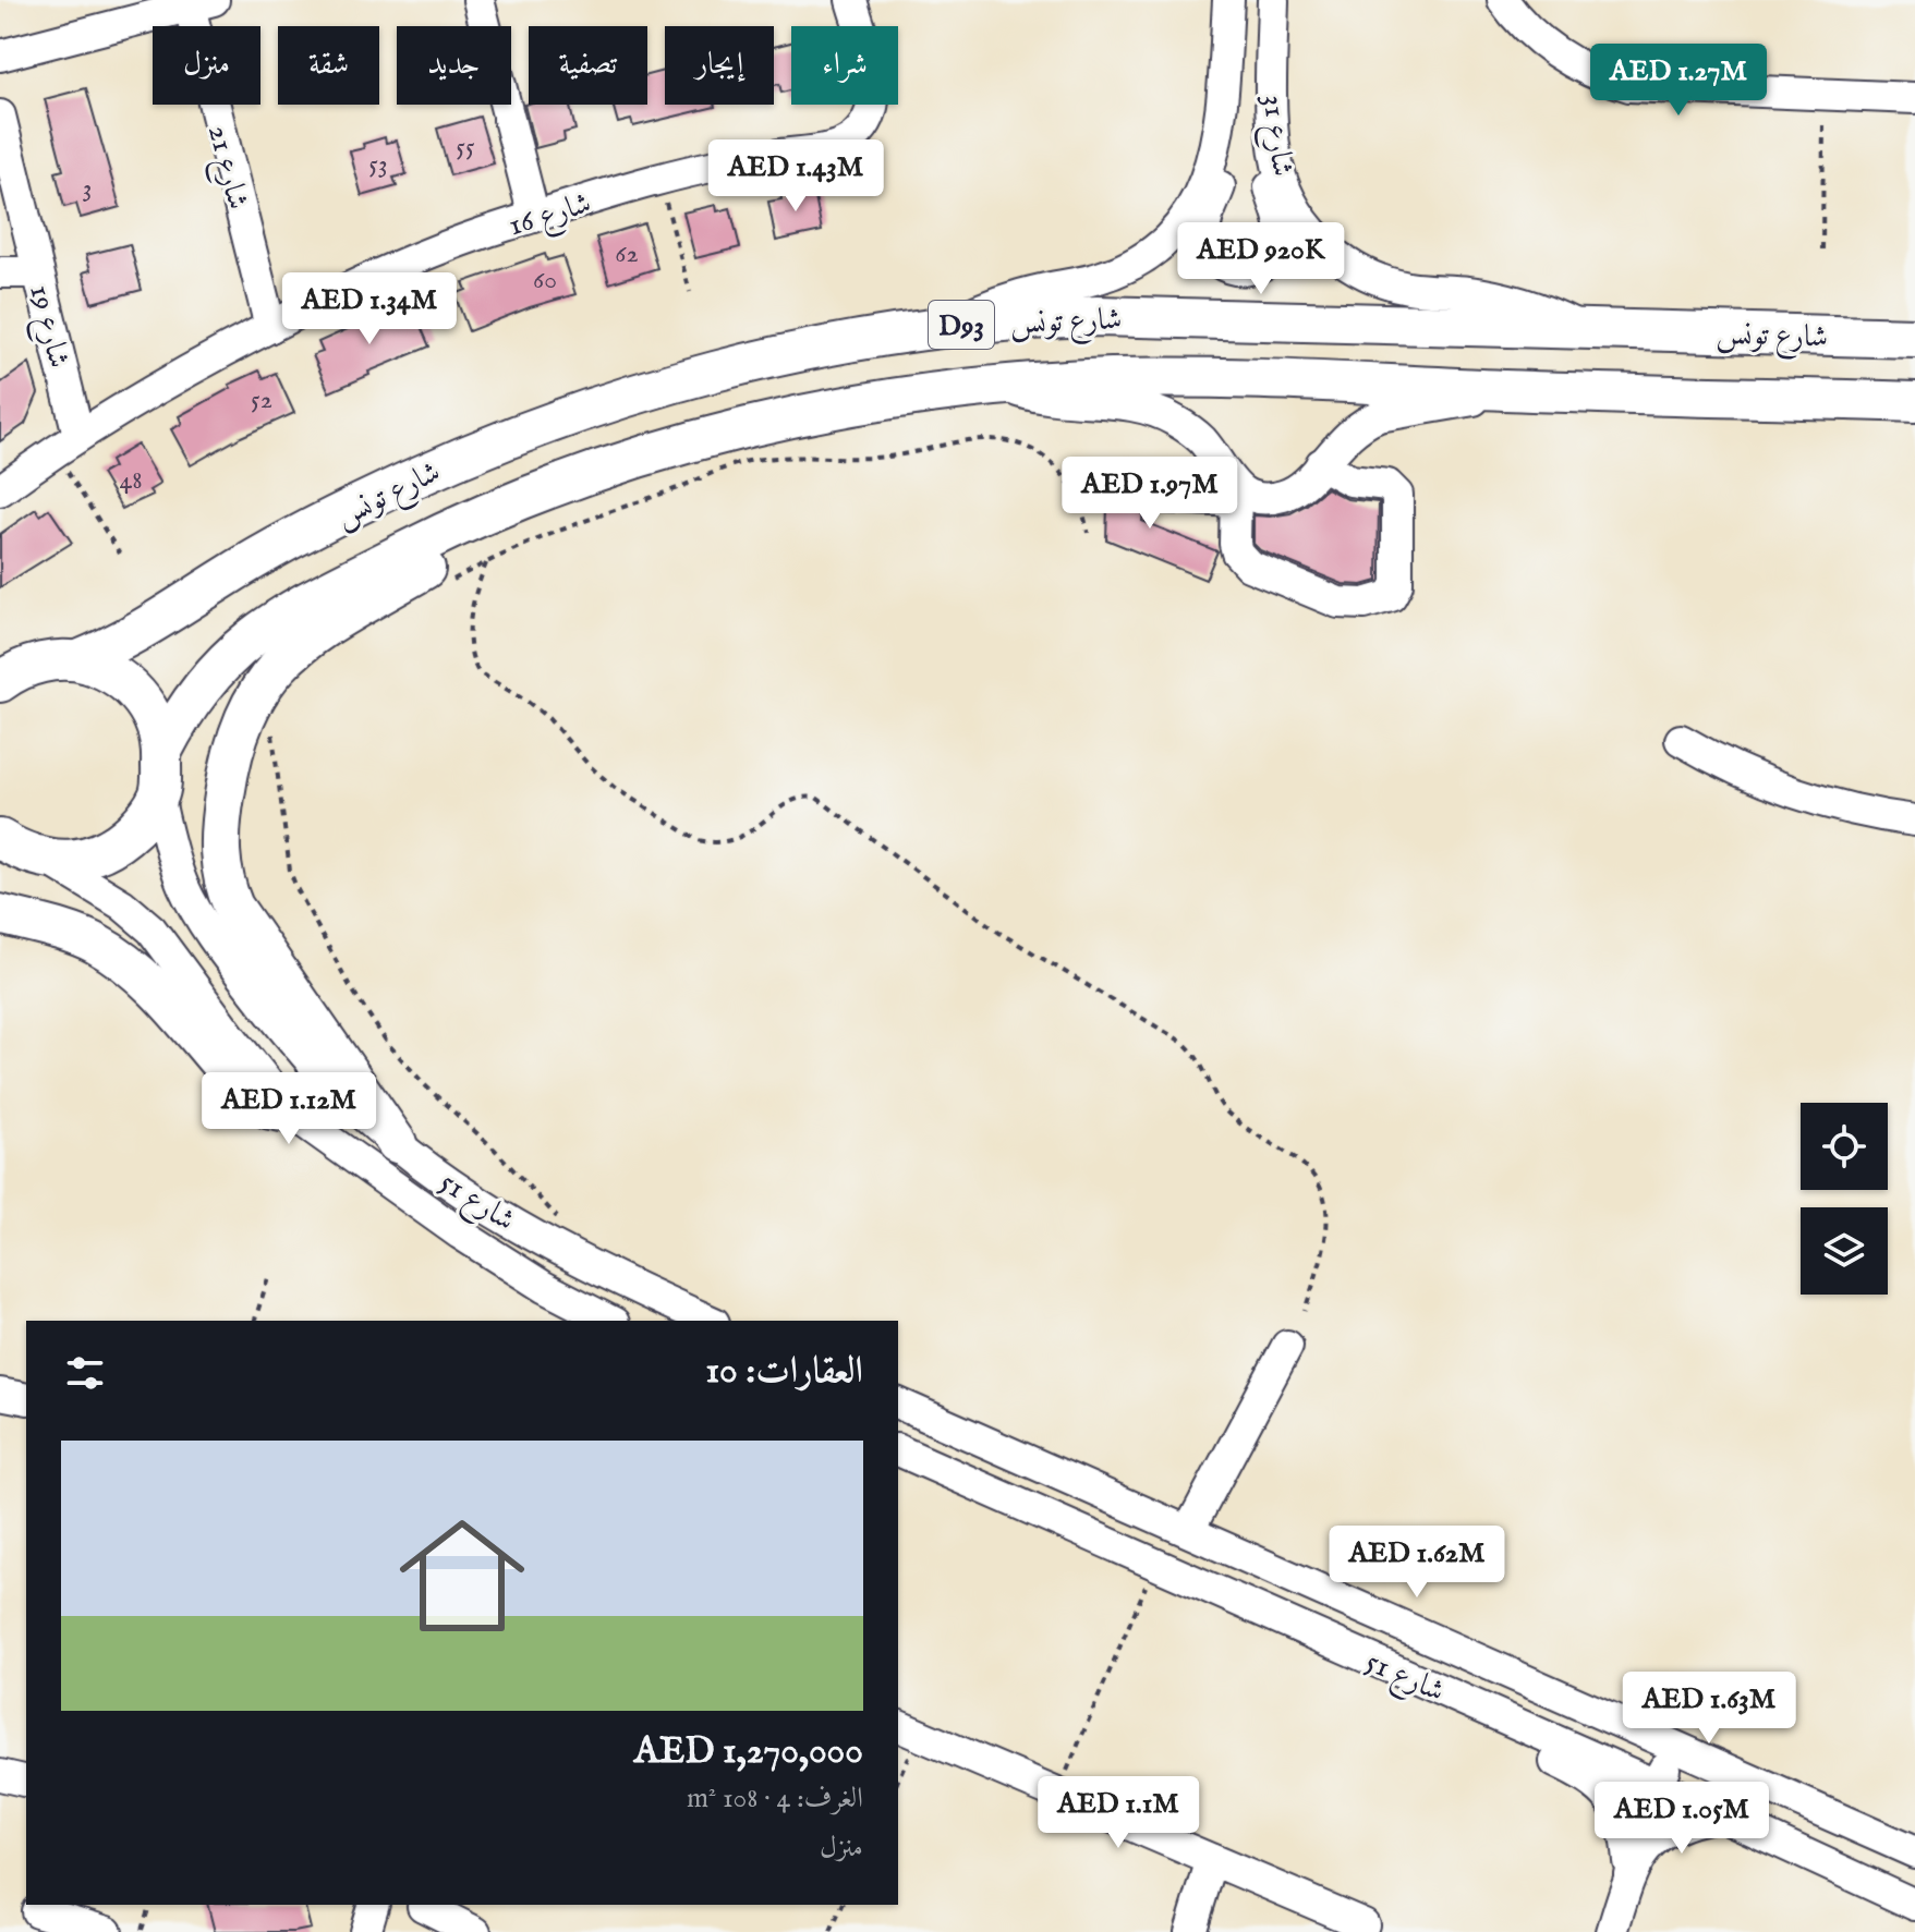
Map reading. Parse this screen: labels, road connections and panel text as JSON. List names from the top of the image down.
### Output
{
  "streets": {
    "main road": ["شارع تونس", "D93"],
    "street": [
      "شارع 31",
      "شارع 21",
      "شارع 16",
      "شارع 19",
      "شارع 51"
    ]
  },
  "crossings": [
    ["شارع 31", "شارع تونس"],
    ["شارع 21", "شارع 16"],
    ["شارع 16", "شارع 19"]
  ],
  "house_numbers": [
    "55",
    "53",
    "3",
    "62",
    "60",
    "52",
    "48"
  ],
  "page": {
    "chip": [
      "شراء",
      "إيجار",
      "تصفية",
      "جديد",
      "شقة",
      "منزل"
    ],
    "price": [
      "AED 1.27M",
      "AED 1.43M",
      "AED 920K",
      "AED 1.34M",
      "AED 1.97M",
      "AED 1.12M",
      "AED 1.62M",
      "AED 1.63M",
      "AED 1.1M",
      "AED 1.05M"
    ],
    "heading": "العقارات: 10",
    "list": [
      {
        "name": "AED 1,270,000",
        "note": "الغرف: 4 · 108 m² · منزل"
      }
    ]
  }
}
